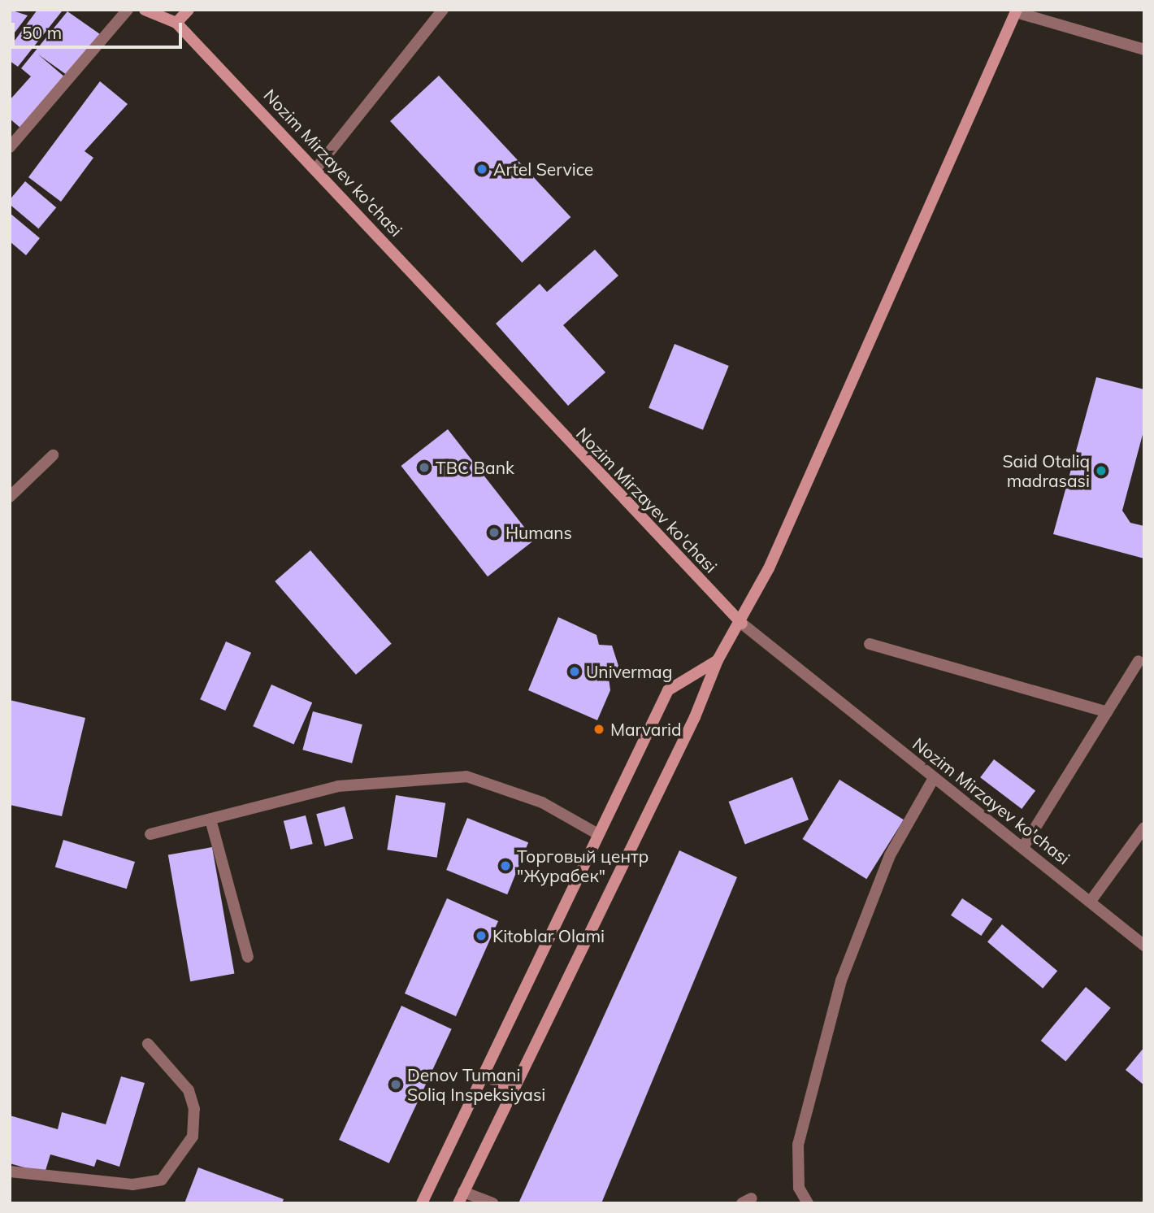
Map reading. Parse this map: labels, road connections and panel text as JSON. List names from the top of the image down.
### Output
{
  "streets": {
    "main road": ["Nozim Mirzayev ko'chasi"]
  },
  "places": [
    "Artel Service",
    "TBC Bank",
    "Said Otaliq madrasasi",
    "Humans",
    "Univermag",
    "Marvarid",
    "Торговый центр \"Журабек\"",
    "Kitoblar Olami",
    "Denov Tumani Soliq Inspeksiyasi"
  ],
  "scale_bar": "50 m"
}
